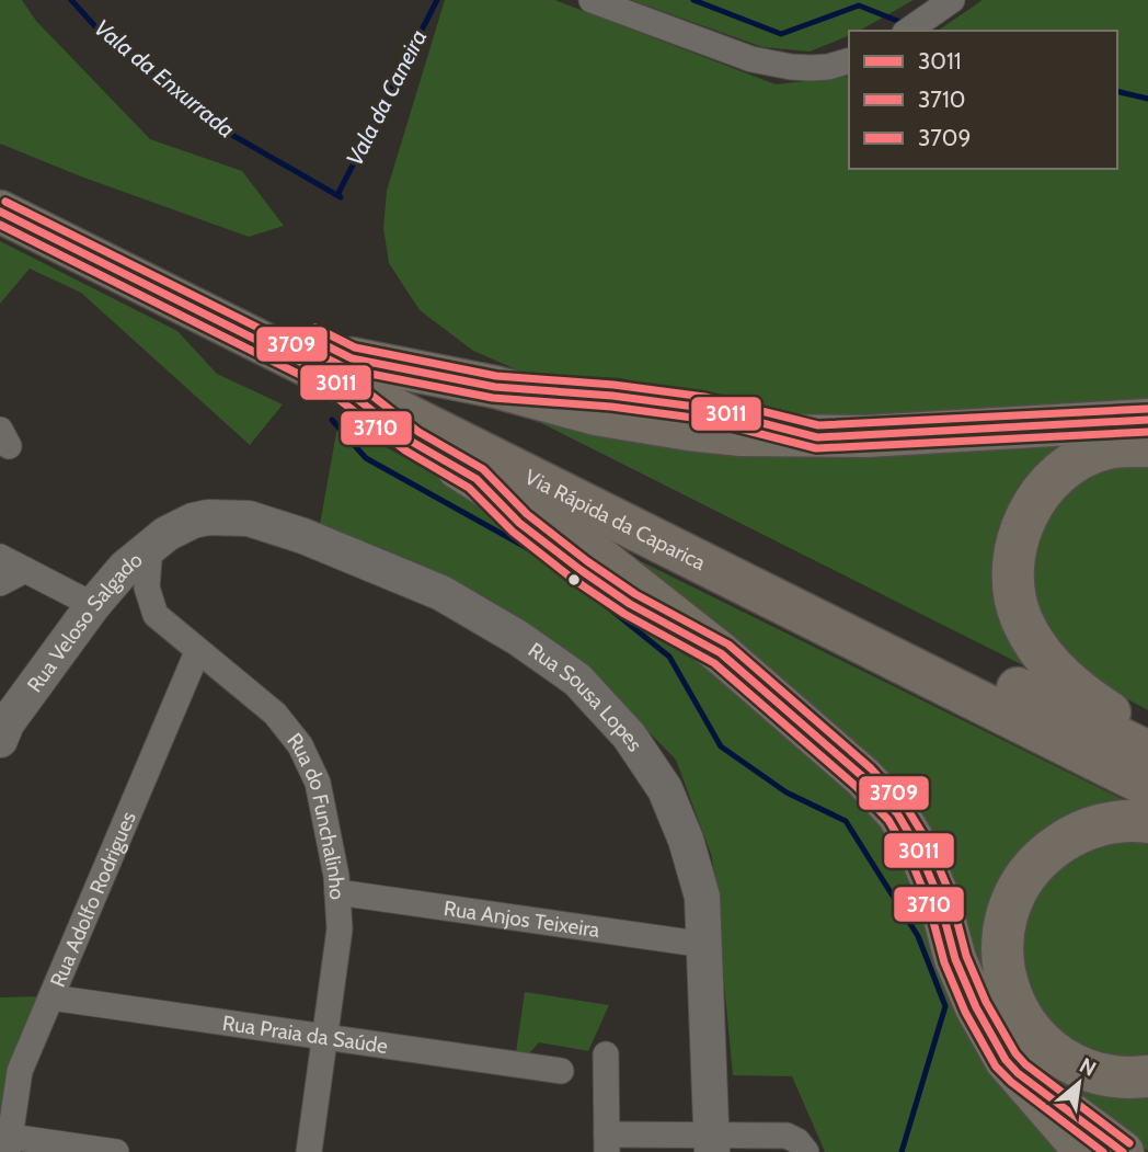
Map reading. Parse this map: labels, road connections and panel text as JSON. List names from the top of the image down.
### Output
{
  "streets": {
    "highway": ["Via Rápida da Caparica"],
    "street": [
      "Rua Veloso Salgado",
      "Rua Sousa Lopes",
      "Rua do Funchalinho",
      "Rua Adolfo Rodrigues",
      "Rua Anjos Teixeira",
      "Rua Praia da Saúde"
    ]
  },
  "crossings": [
    ["Rua Veloso Salgado", "Rua Sousa Lopes"],
    ["Rua Veloso Salgado", "Rua do Funchalinho"],
    ["Rua Sousa Lopes", "Rua do Funchalinho"],
    ["Rua Sousa Lopes", "Rua Anjos Teixeira"],
    ["Rua do Funchalinho", "Rua Adolfo Rodrigues"],
    ["Rua do Funchalinho", "Rua Anjos Teixeira"],
    ["Rua do Funchalinho", "Rua Praia da Saúde"],
    ["Rua Adolfo Rodrigues", "Rua Praia da Saúde"]
  ],
  "water": ["Vala da Enxurrada", "Vala da Caneira"],
  "lines": ["transit line 3709", "transit line 3011", "transit line 3710"],
  "legend": ["3011", "3710", "3709"],
  "north": "top right"
}
